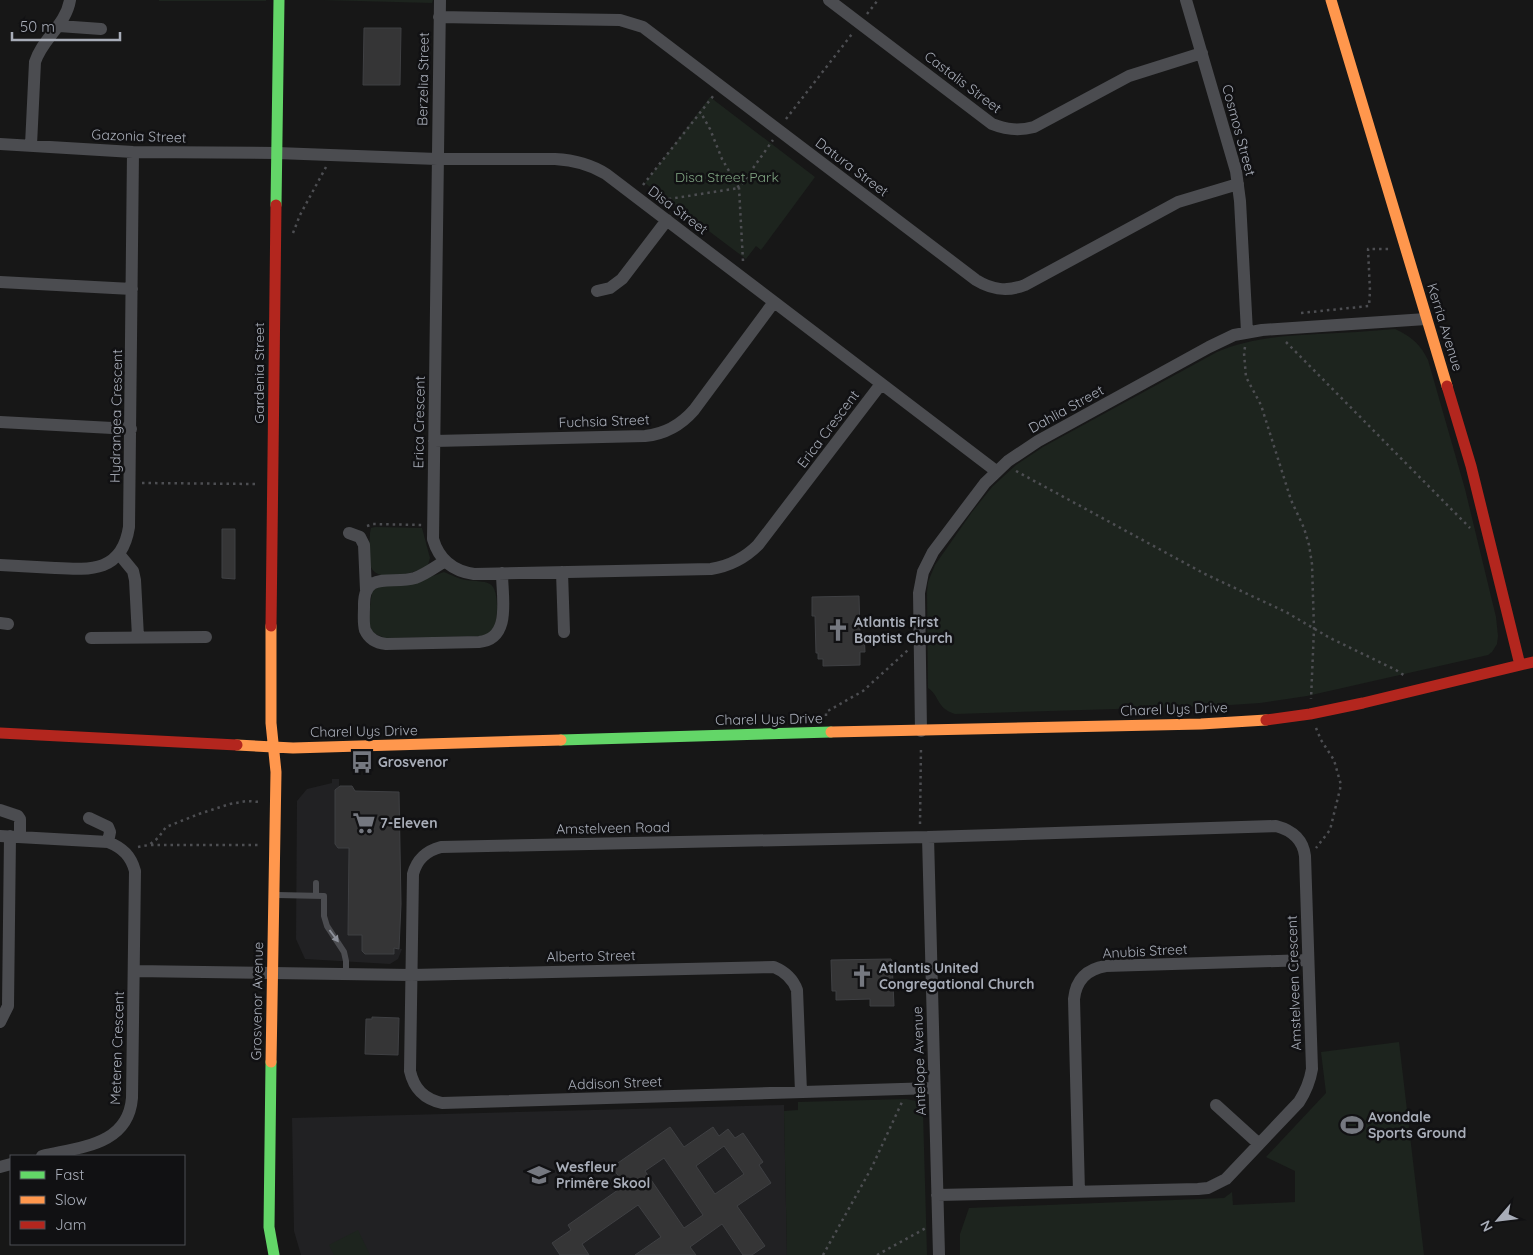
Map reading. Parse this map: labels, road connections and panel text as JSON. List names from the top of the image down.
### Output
{
  "streets": {
    "street": [
      "Berzelia Street",
      "Castalis Street",
      "Cosmos Street",
      "Gazonia Street",
      "Datura Street",
      "Disa Street",
      "Kerria Avenue",
      "Gardenia Street",
      "Dahlia Street",
      "Hydrangea Crescent",
      "Fuchsia Street",
      "Erica Crescent",
      "Charel Uys Drive",
      "Amstelveen Road",
      "Anubis Street",
      "Alberto Street",
      "Amstelveen Crescent",
      "Grosvenor Avenue",
      "Meteren Crescent",
      "Antelope Avenue",
      "Addison Street"
    ]
  },
  "crossings": [
    ["Berzelia Street", "Datura Street"],
    ["Berzelia Street", "Disa Street"],
    ["Berzelia Street", "Erica Crescent"],
    ["Castalis Street", "Cosmos Street"],
    ["Cosmos Street", "Datura Street"],
    ["Cosmos Street", "Dahlia Street"],
    ["Gazonia Street", "Disa Street"],
    ["Gazonia Street", "Gardenia Street"],
    ["Gazonia Street", "Hydrangea Crescent"],
    ["Disa Street", "Gardenia Street"],
    ["Disa Street", "Dahlia Street"],
    ["Disa Street", "Fuchsia Street"],
    ["Disa Street", "Erica Crescent"],
    ["Kerria Avenue", "Dahlia Street"],
    ["Kerria Avenue", "Charel Uys Drive"],
    ["Gardenia Street", "Charel Uys Drive"],
    ["Gardenia Street", "Grosvenor Avenue"],
    ["Dahlia Street", "Charel Uys Drive"],
    ["Fuchsia Street", "Erica Crescent"],
    ["Charel Uys Drive", "Grosvenor Avenue"],
    ["Amstelveen Road", "Alberto Street"],
    ["Amstelveen Road", "Antelope Avenue"],
    ["Amstelveen Road", "Addison Street"],
    ["Anubis Street", "Amstelveen Crescent"],
    ["Alberto Street", "Grosvenor Avenue"],
    ["Alberto Street", "Addison Street"],
    ["Amstelveen Crescent", "Antelope Avenue"],
    ["Antelope Avenue", "Addison Street"]
  ],
  "parks": ["Disa Street Park"],
  "places": {
    "church": ["Atlantis First Baptist Church", "Atlantis United Congregational Church"],
    "bus stop": ["Grosvenor"],
    "supermarket": ["7-Eleven"],
    "sports": ["Avondale Sports Ground"],
    "school or university": ["Wesfleur Primêre Skool"]
  },
  "legend": ["Fast", "Slow", "Jam"],
  "scale_bar": "50 m",
  "north": "bottom left"
}
